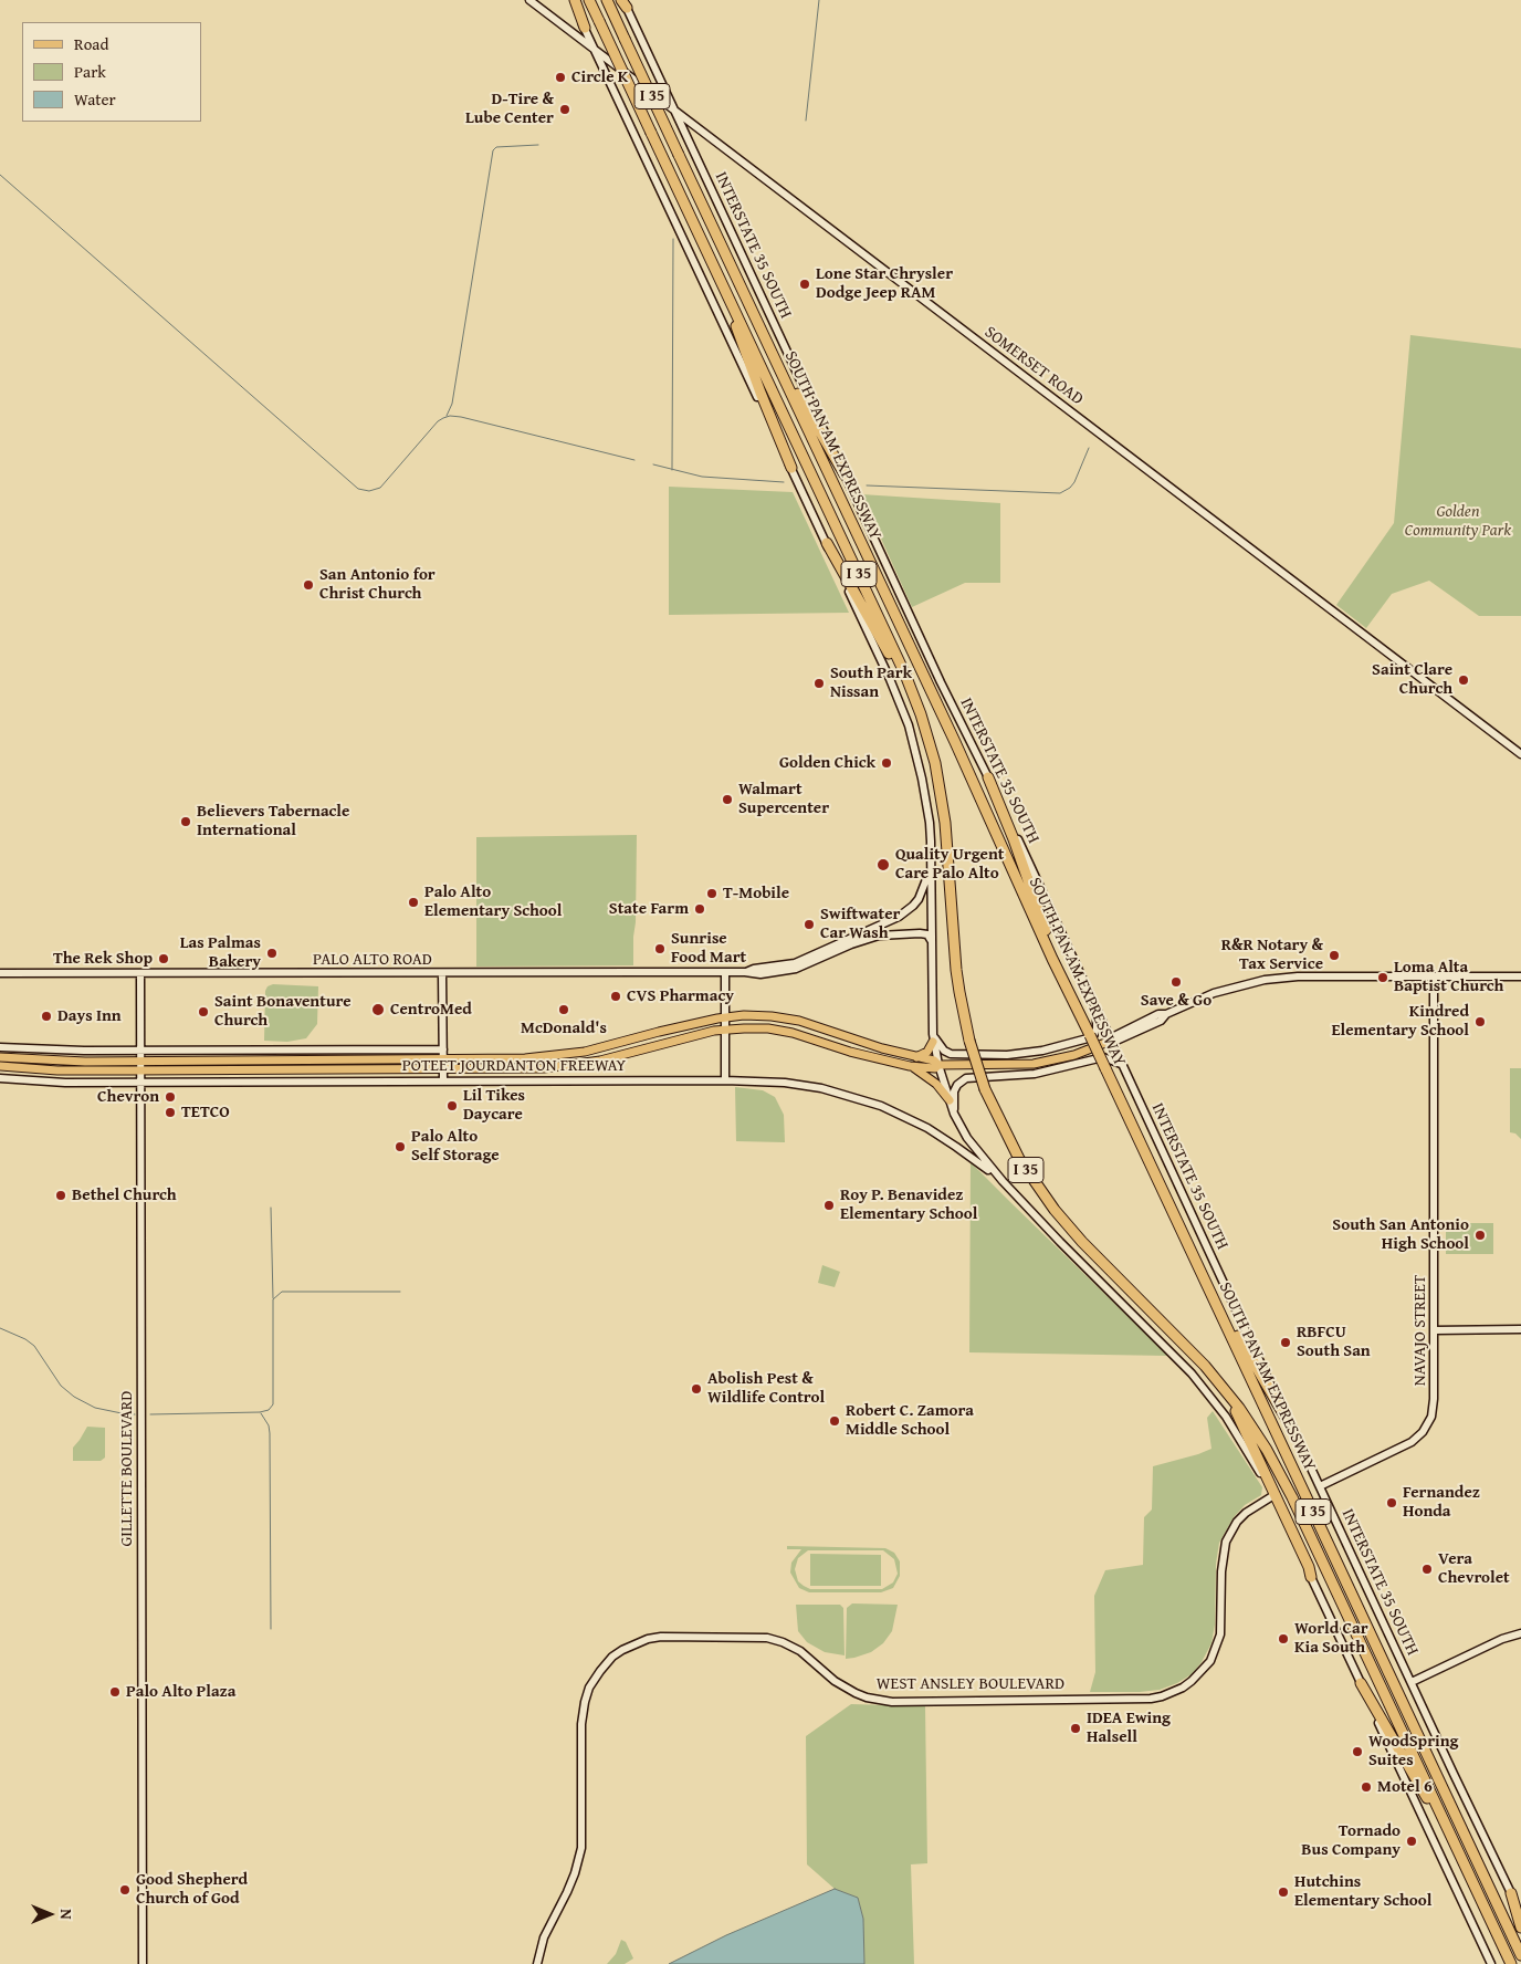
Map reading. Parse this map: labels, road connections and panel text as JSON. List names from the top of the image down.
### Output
{
  "streets": {
    "highway": ["I 35", "SOUTH PAN AM EXPRESSWAY"],
    "main road": [
      "INTERSTATE 35 SOUTH",
      "SOMERSET ROAD",
      "PALO ALTO ROAD",
      "POTEET JOURDANTON FREEWAY",
      "NAVAJO STREET",
      "GILLETTE BOULEVARD",
      "WEST ANSLEY BOULEVARD"
    ]
  },
  "crossings": [
    ["INTERSTATE 35 SOUTH", "SOMERSET ROAD"],
    ["INTERSTATE 35 SOUTH", "POTEET JOURDANTON FREEWAY"],
    ["INTERSTATE 35 SOUTH", "NAVAJO STREET"],
    ["PALO ALTO ROAD", "GILLETTE BOULEVARD"],
    ["POTEET JOURDANTON FREEWAY", "NAVAJO STREET"],
    ["POTEET JOURDANTON FREEWAY", "GILLETTE BOULEVARD"]
  ],
  "parks": ["Golden Community Park"],
  "places": [
    "Circle K",
    "D-Tire & Lube Center",
    "Lone Star Chrysler Dodge Jeep RAM",
    "San Antonio for Christ Church",
    "Saint Clare Church",
    "South Park Nissan",
    "Golden Chick",
    "Walmart Supercenter",
    "Believers Tabernacle International",
    "Quality Urgent Care Palo Alto",
    "T-Mobile",
    "Palo Alto Elementary School",
    "State Farm",
    "Swiftwater Car Wash",
    "Sunrise Food Mart",
    "Las Palmas Bakery",
    "R&R Notary & Tax Service",
    "The Rek Shop",
    "Loma Alta Baptist Church",
    "Save & Go",
    "CVS Pharmacy",
    "CentroMed",
    "McDonald's",
    "Saint Bonaventure Church",
    "Days Inn",
    "Kindred Elementary School",
    "Chevron",
    "Lil Tikes Daycare",
    "TETCO",
    "Palo Alto Self Storage",
    "Bethel Church",
    "Roy P. Benavidez Elementary School",
    "South San Antonio High School",
    "RBFCU South San",
    "Abolish Pest & Wildlife Control",
    "Robert C. Zamora Middle School",
    "Fernandez Honda",
    "Vera Chevrolet",
    "World Car Kia South",
    "Palo Alto Plaza",
    "IDEA Ewing Halsell",
    "WoodSpring Suites",
    "Motel 6",
    "Tornado Bus Company",
    "Good Shepherd Church of God",
    "Hutchins Elementary School"
  ],
  "legend": ["Road", "Park", "Water"],
  "north": "right"
}
